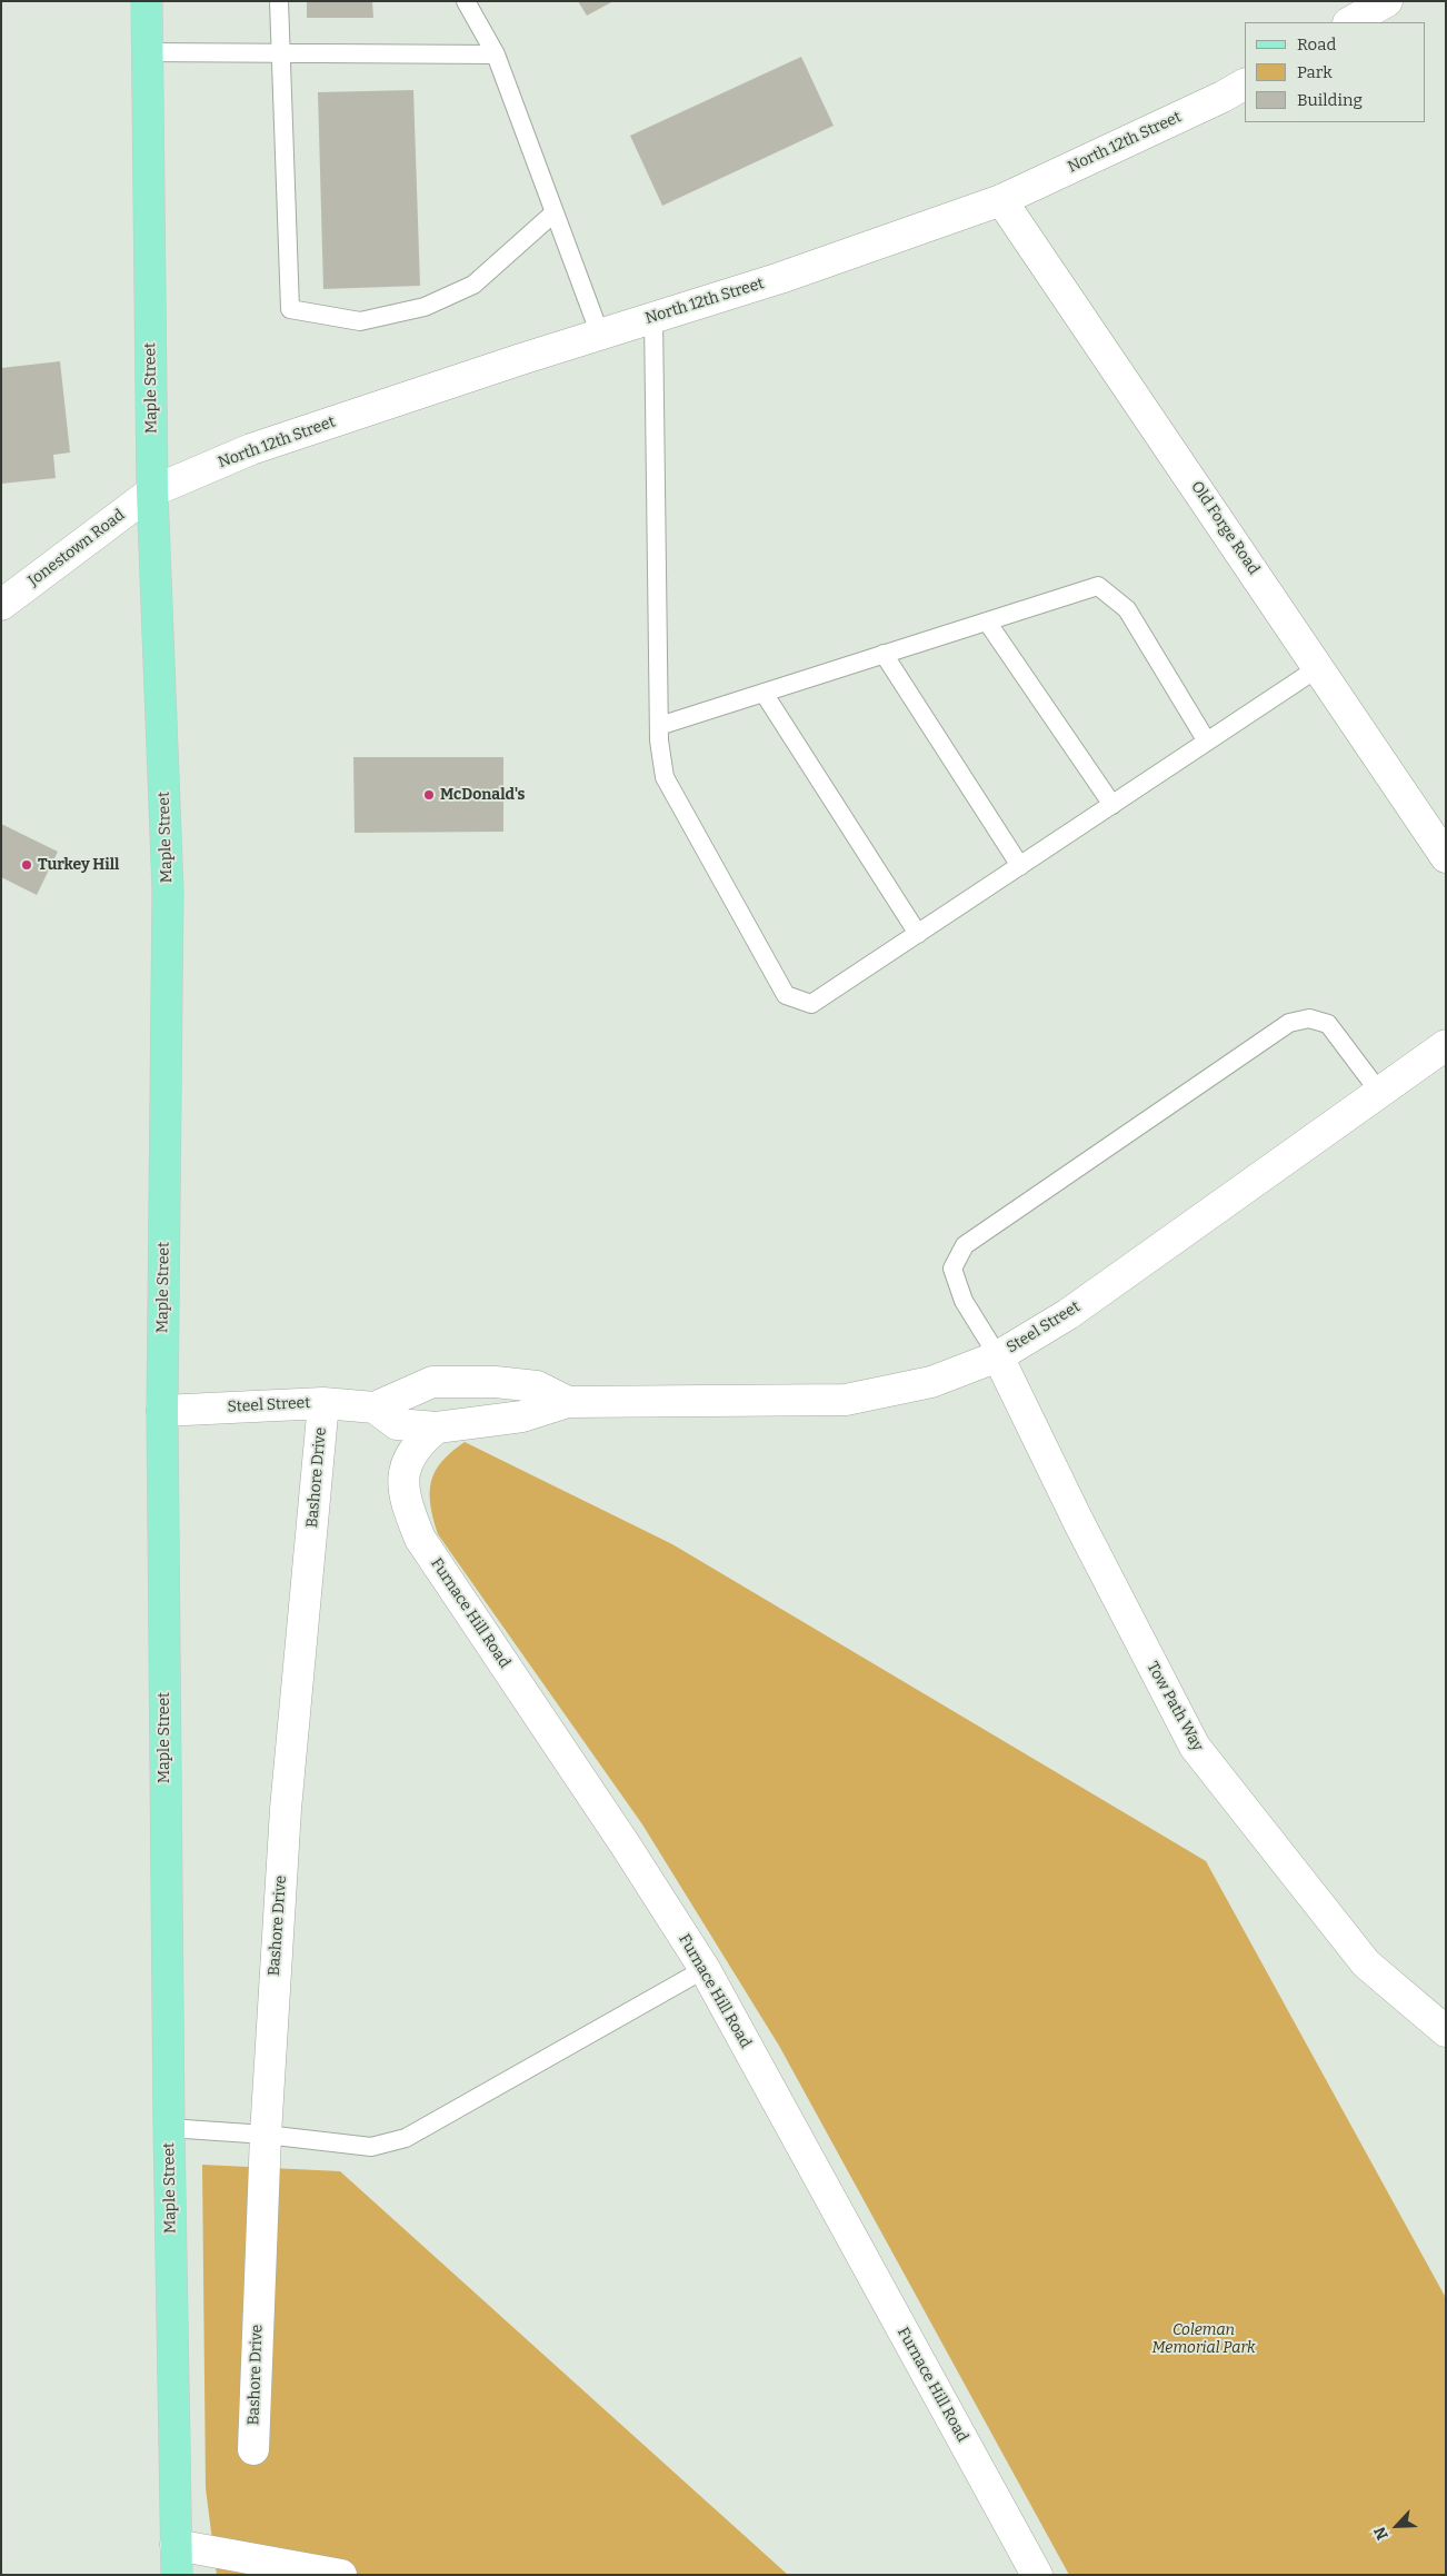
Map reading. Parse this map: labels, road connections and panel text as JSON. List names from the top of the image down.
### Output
{
  "streets": {
    "main road": ["Maple Street"],
    "street": [
      "North 12th Street",
      "Old Forge Road",
      "Jonestown Road",
      "Steel Street",
      "Bashore Drive",
      "Furnace Hill Road",
      "Tow Path Way"
    ]
  },
  "crossings": [
    ["North 12th Street", "Maple Street"],
    ["North 12th Street", "Old Forge Road"],
    ["North 12th Street", "Jonestown Road"],
    ["Maple Street", "Jonestown Road"],
    ["Maple Street", "Steel Street"],
    ["Steel Street", "Bashore Drive"],
    ["Steel Street", "Furnace Hill Road"],
    ["Steel Street", "Tow Path Way"]
  ],
  "parks": ["Coleman Memorial Park"],
  "places": ["McDonald's", "Turkey Hill"],
  "legend": ["Road", "Park", "Building"],
  "north": "bottom left"
}
